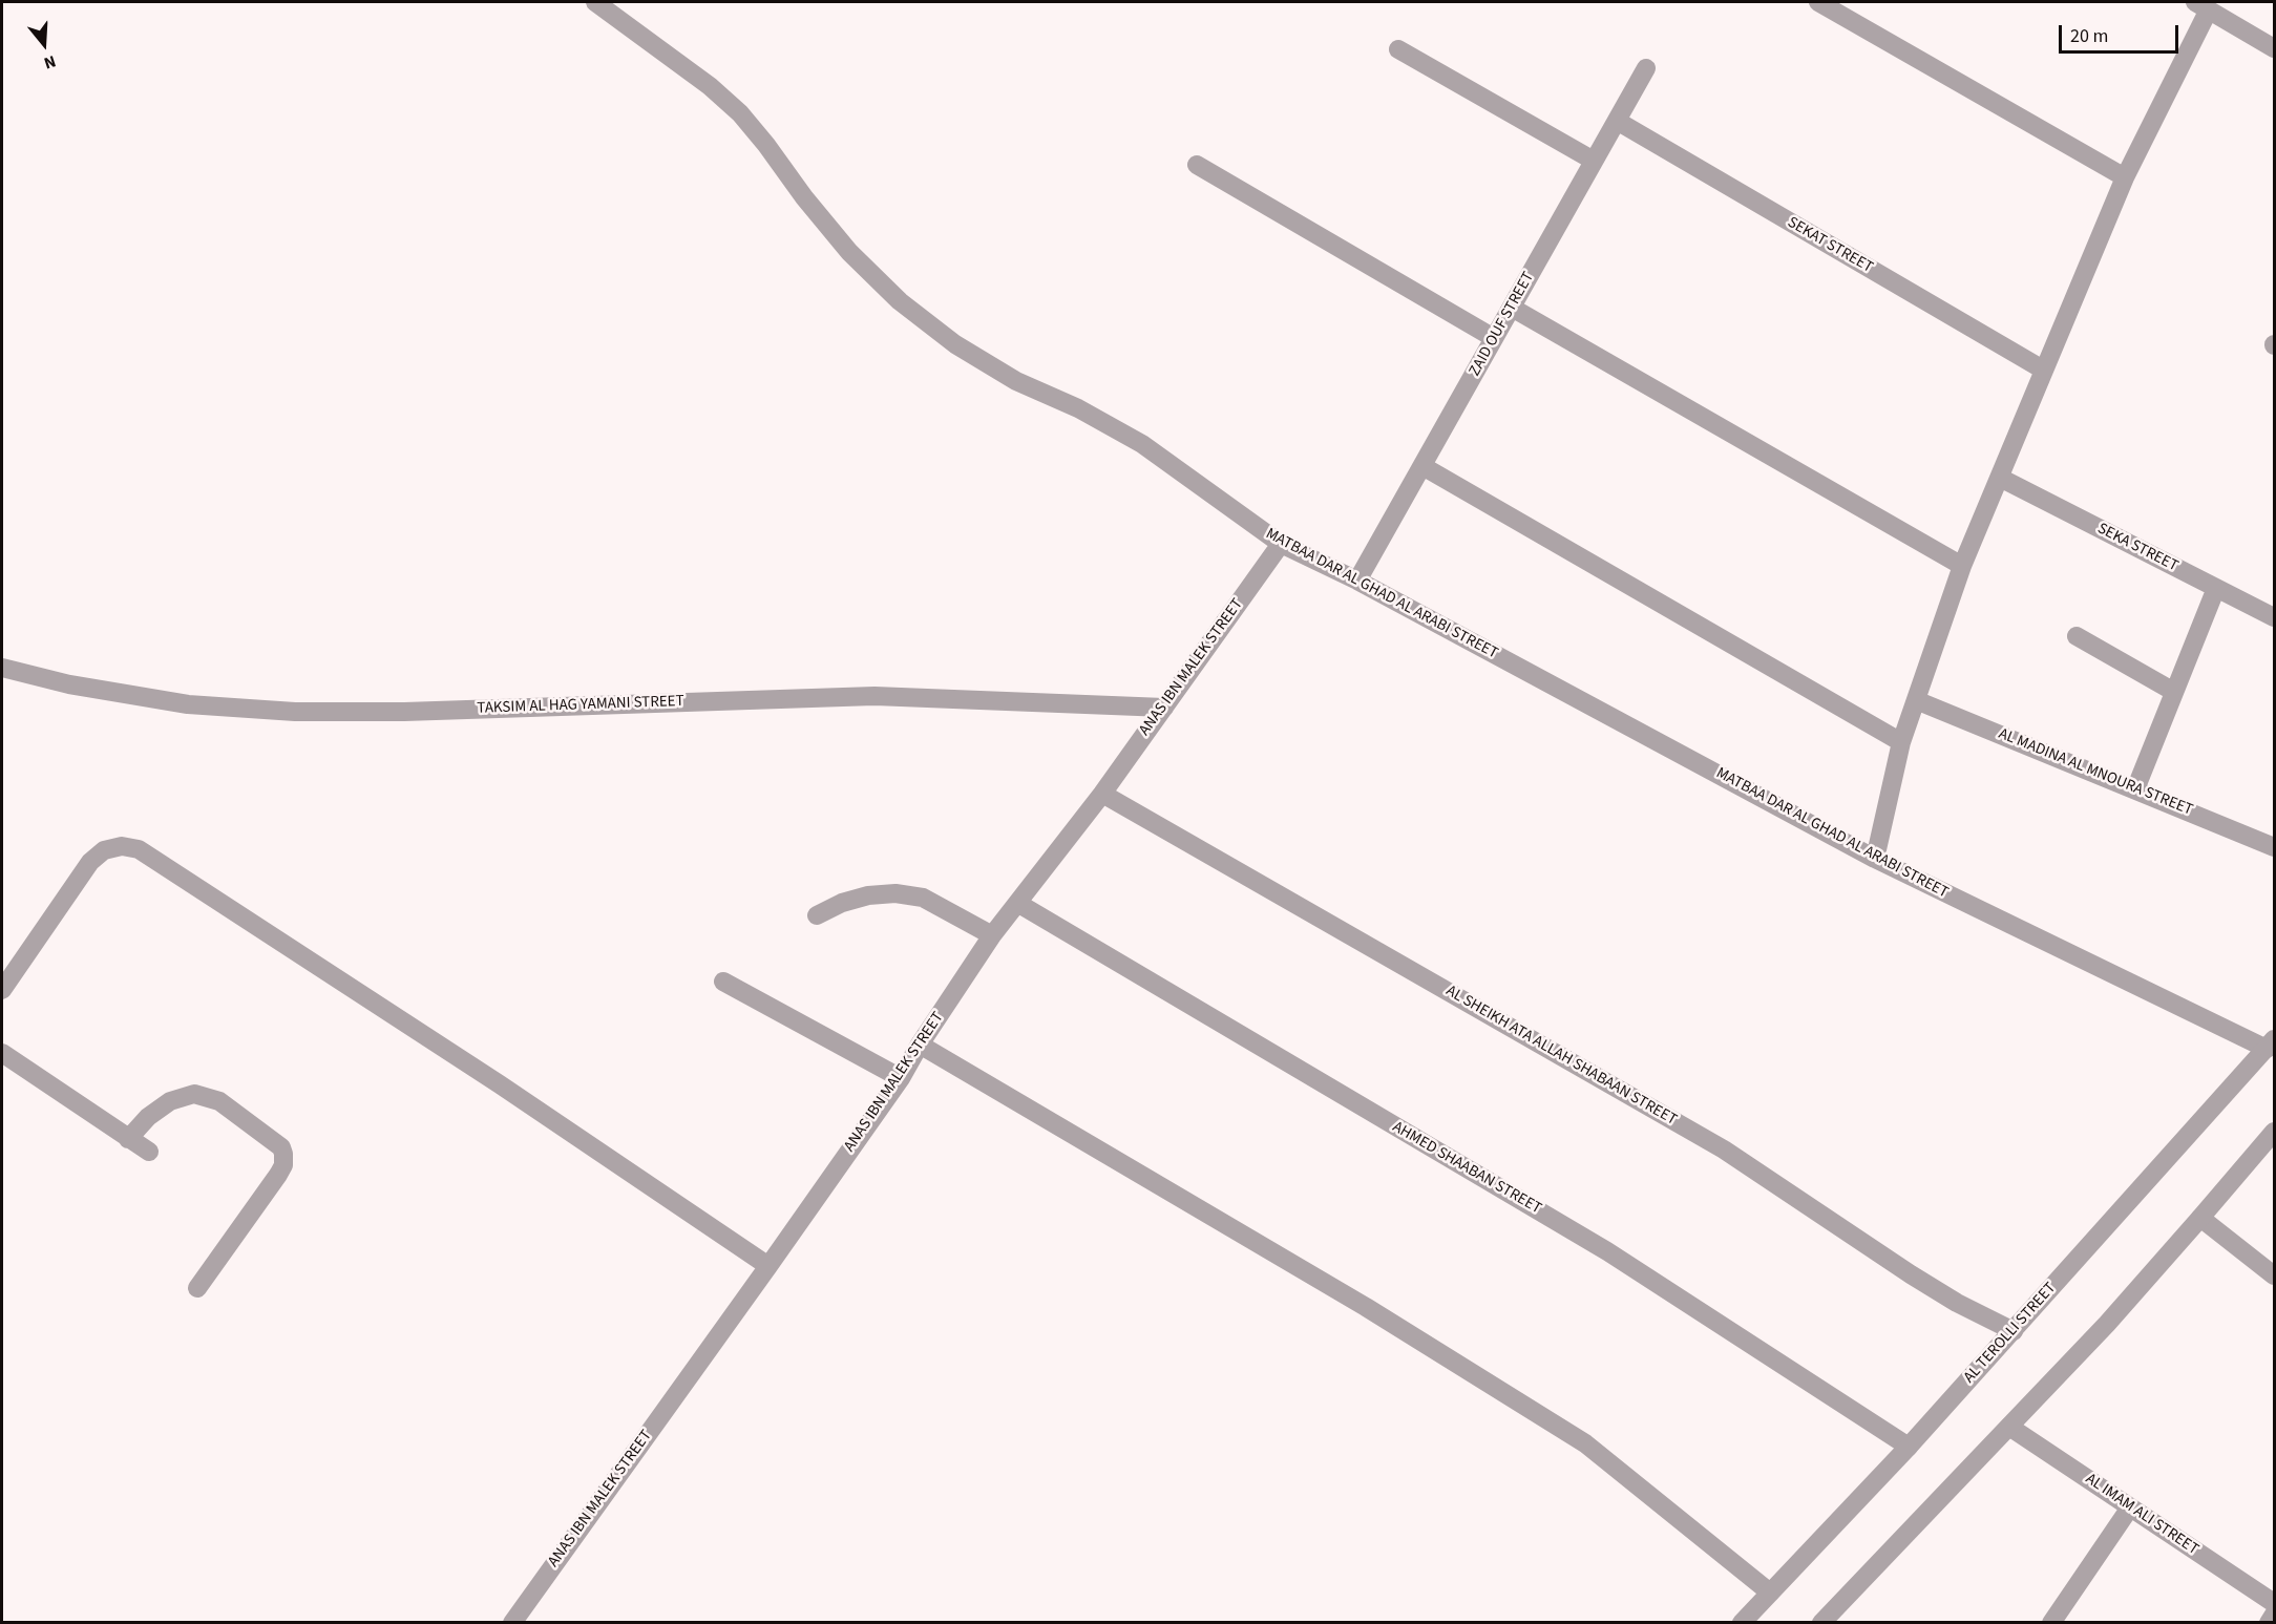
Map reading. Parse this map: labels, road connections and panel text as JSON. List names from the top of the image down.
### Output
{
  "streets": {
    "street": [
      "SEKAT STREET",
      "ZAID OUF STREET",
      "SEKA STREET",
      "MATBAA DAR AL GHAD AL ARABI STREET",
      "ANAS IBN MALEK STREET",
      "TAKSIM AL HAG YAMANI STREET",
      "AL MADINA AL MNOURA STREET",
      "AL SHEIKH ATA ALLAH SHABAAN STREET",
      "AHMED SHAABAN STREET",
      "AL TEROLLI STREET",
      "AL IMAM ALI STREET"
    ]
  },
  "crossings": [
    ["SEKAT STREET", "ZAID OUF STREET"],
    ["ZAID OUF STREET", "MATBAA DAR AL GHAD AL ARABI STREET"],
    ["MATBAA DAR AL GHAD AL ARABI STREET", "ANAS IBN MALEK STREET"],
    ["MATBAA DAR AL GHAD AL ARABI STREET", "AL TEROLLI STREET"],
    ["ANAS IBN MALEK STREET", "TAKSIM AL HAG YAMANI STREET"],
    ["ANAS IBN MALEK STREET", "AL SHEIKH ATA ALLAH SHABAAN STREET"],
    ["ANAS IBN MALEK STREET", "AHMED SHAABAN STREET"],
    ["AL SHEIKH ATA ALLAH SHABAAN STREET", "AL TEROLLI STREET"],
    ["AHMED SHAABAN STREET", "AL TEROLLI STREET"]
  ],
  "scale_bar": "20 m",
  "north": "bottom"
}
